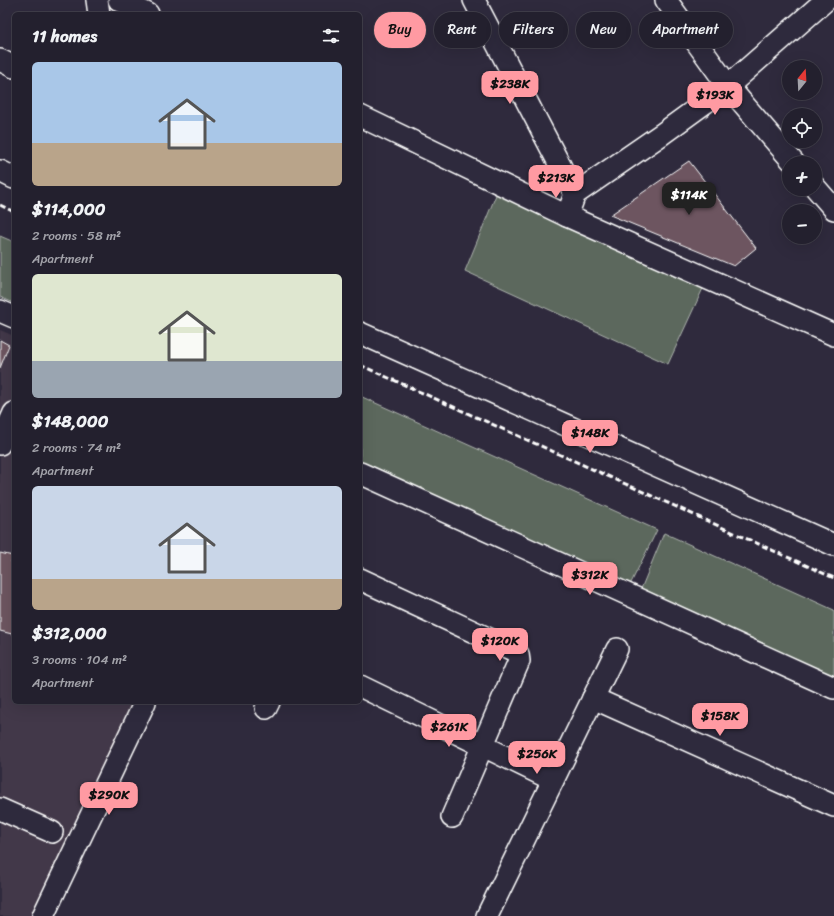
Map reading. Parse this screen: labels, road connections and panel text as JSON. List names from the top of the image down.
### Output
{
  "north": "top",
  "page": {
    "chip": [
      "Buy",
      "Rent",
      "Filters",
      "New",
      "Apartment"
    ],
    "heading": "11 homes",
    "map_buttons": ["+", "−"],
    "list": [
      {
        "name": "$114,000",
        "note": "2 rooms · 58 m² · Apartment"
      },
      {
        "name": "$148,000",
        "note": "2 rooms · 74 m² · Apartment"
      },
      {
        "name": "$312,000",
        "note": "3 rooms · 104 m² · Apartment"
      }
    ],
    "price": [
      "$238K",
      "$193K",
      "$213K",
      "$114K",
      "$148K",
      "$312K",
      "$120K",
      "$158K",
      "$261K",
      "$256K",
      "$290K"
    ]
  }
}
